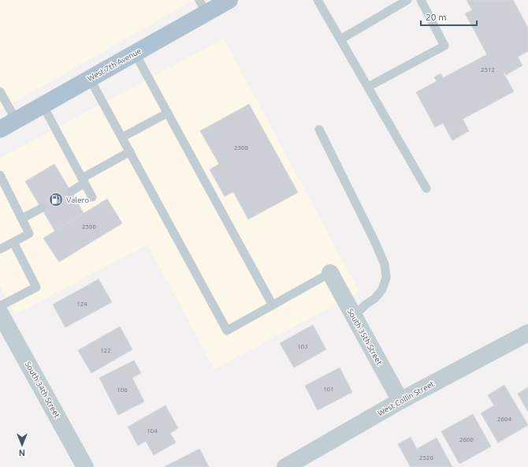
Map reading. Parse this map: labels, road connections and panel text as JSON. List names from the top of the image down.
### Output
{
  "streets": {
    "main road": ["West 7th Avenue"],
    "street": ["South 35th Street", "South 34th Street", "West Collin Street"]
  },
  "crossings": [
    ["South 35th Street", "West Collin Street"]
  ],
  "places": {
    "fuel station": ["Valero"]
  },
  "house_numbers": [
    "2512",
    "2508",
    "2500",
    "124",
    "103",
    "122",
    "101",
    "106",
    "2604",
    "104",
    "2600",
    "2526"
  ],
  "scale_bar": "20 m",
  "north": "bottom"
}
